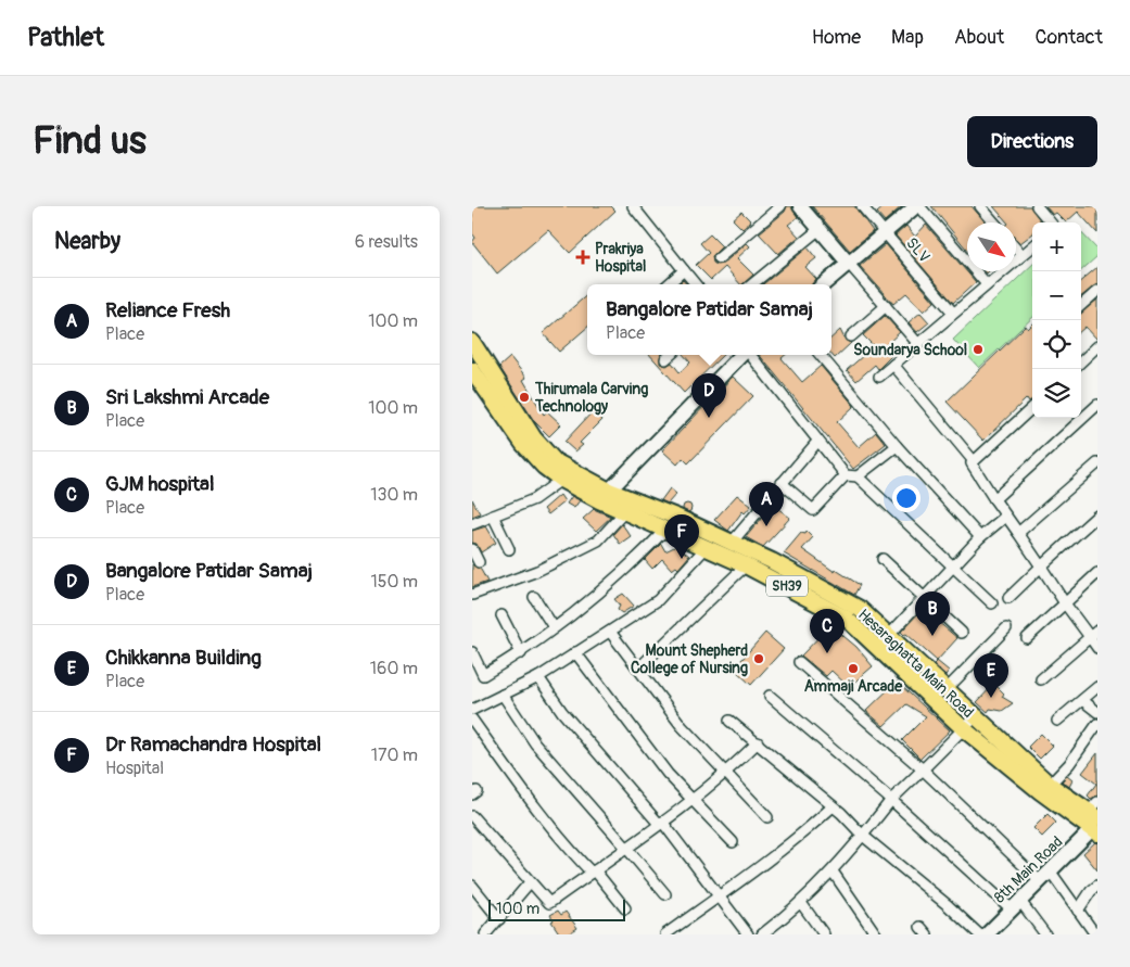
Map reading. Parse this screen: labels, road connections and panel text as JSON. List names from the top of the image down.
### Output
{
  "streets": {
    "main road": ["SH39", "Hesaraghatta Main Road"],
    "street": ["SLV", "8th Main Road"]
  },
  "crossings": [
    ["Hesaraghatta Main Road", "8th Main Road"]
  ],
  "places": {
    "health": ["Prakriya Hospital"],
    "other": [
      "Soundarya School",
      "Thirumala Carving Technology",
      "Mount Shepherd College of Nursing",
      "Ammaji Arcade"
    ]
  },
  "scale_bar": "100 m",
  "north": "bottom right",
  "page": {
    "header": "Pathlet",
    "nav": [
      "Home",
      "Map",
      "About",
      "Contact"
    ],
    "buttons": "Directions",
    "title": "Find us",
    "heading": ["Nearby", "6 results"],
    "map_buttons": ["+", "−"],
    "list": [
      {
        "mark": "A",
        "name": "Reliance Fresh",
        "note": "Place",
        "value": "100 m"
      },
      {
        "mark": "B",
        "name": "Sri Lakshmi Arcade",
        "note": "Place",
        "value": "100 m"
      },
      {
        "mark": "C",
        "name": "GJM hospital",
        "note": "Place",
        "value": "130 m"
      },
      {
        "mark": "D",
        "name": "Bangalore Patidar Samaj",
        "note": "Place",
        "value": "150 m"
      },
      {
        "mark": "E",
        "name": "Chikkanna Building",
        "note": "Place",
        "value": "160 m"
      },
      {
        "mark": "F",
        "name": "Dr Ramachandra Hospital",
        "note": "Hospital",
        "value": "170 m"
      }
    ],
    "popup": ["Bangalore Patidar Samaj", "Place"],
    "pins": [
      "D",
      "A",
      "F",
      "B",
      "C",
      "E"
    ],
    "scale": "100 m"
  }
}
